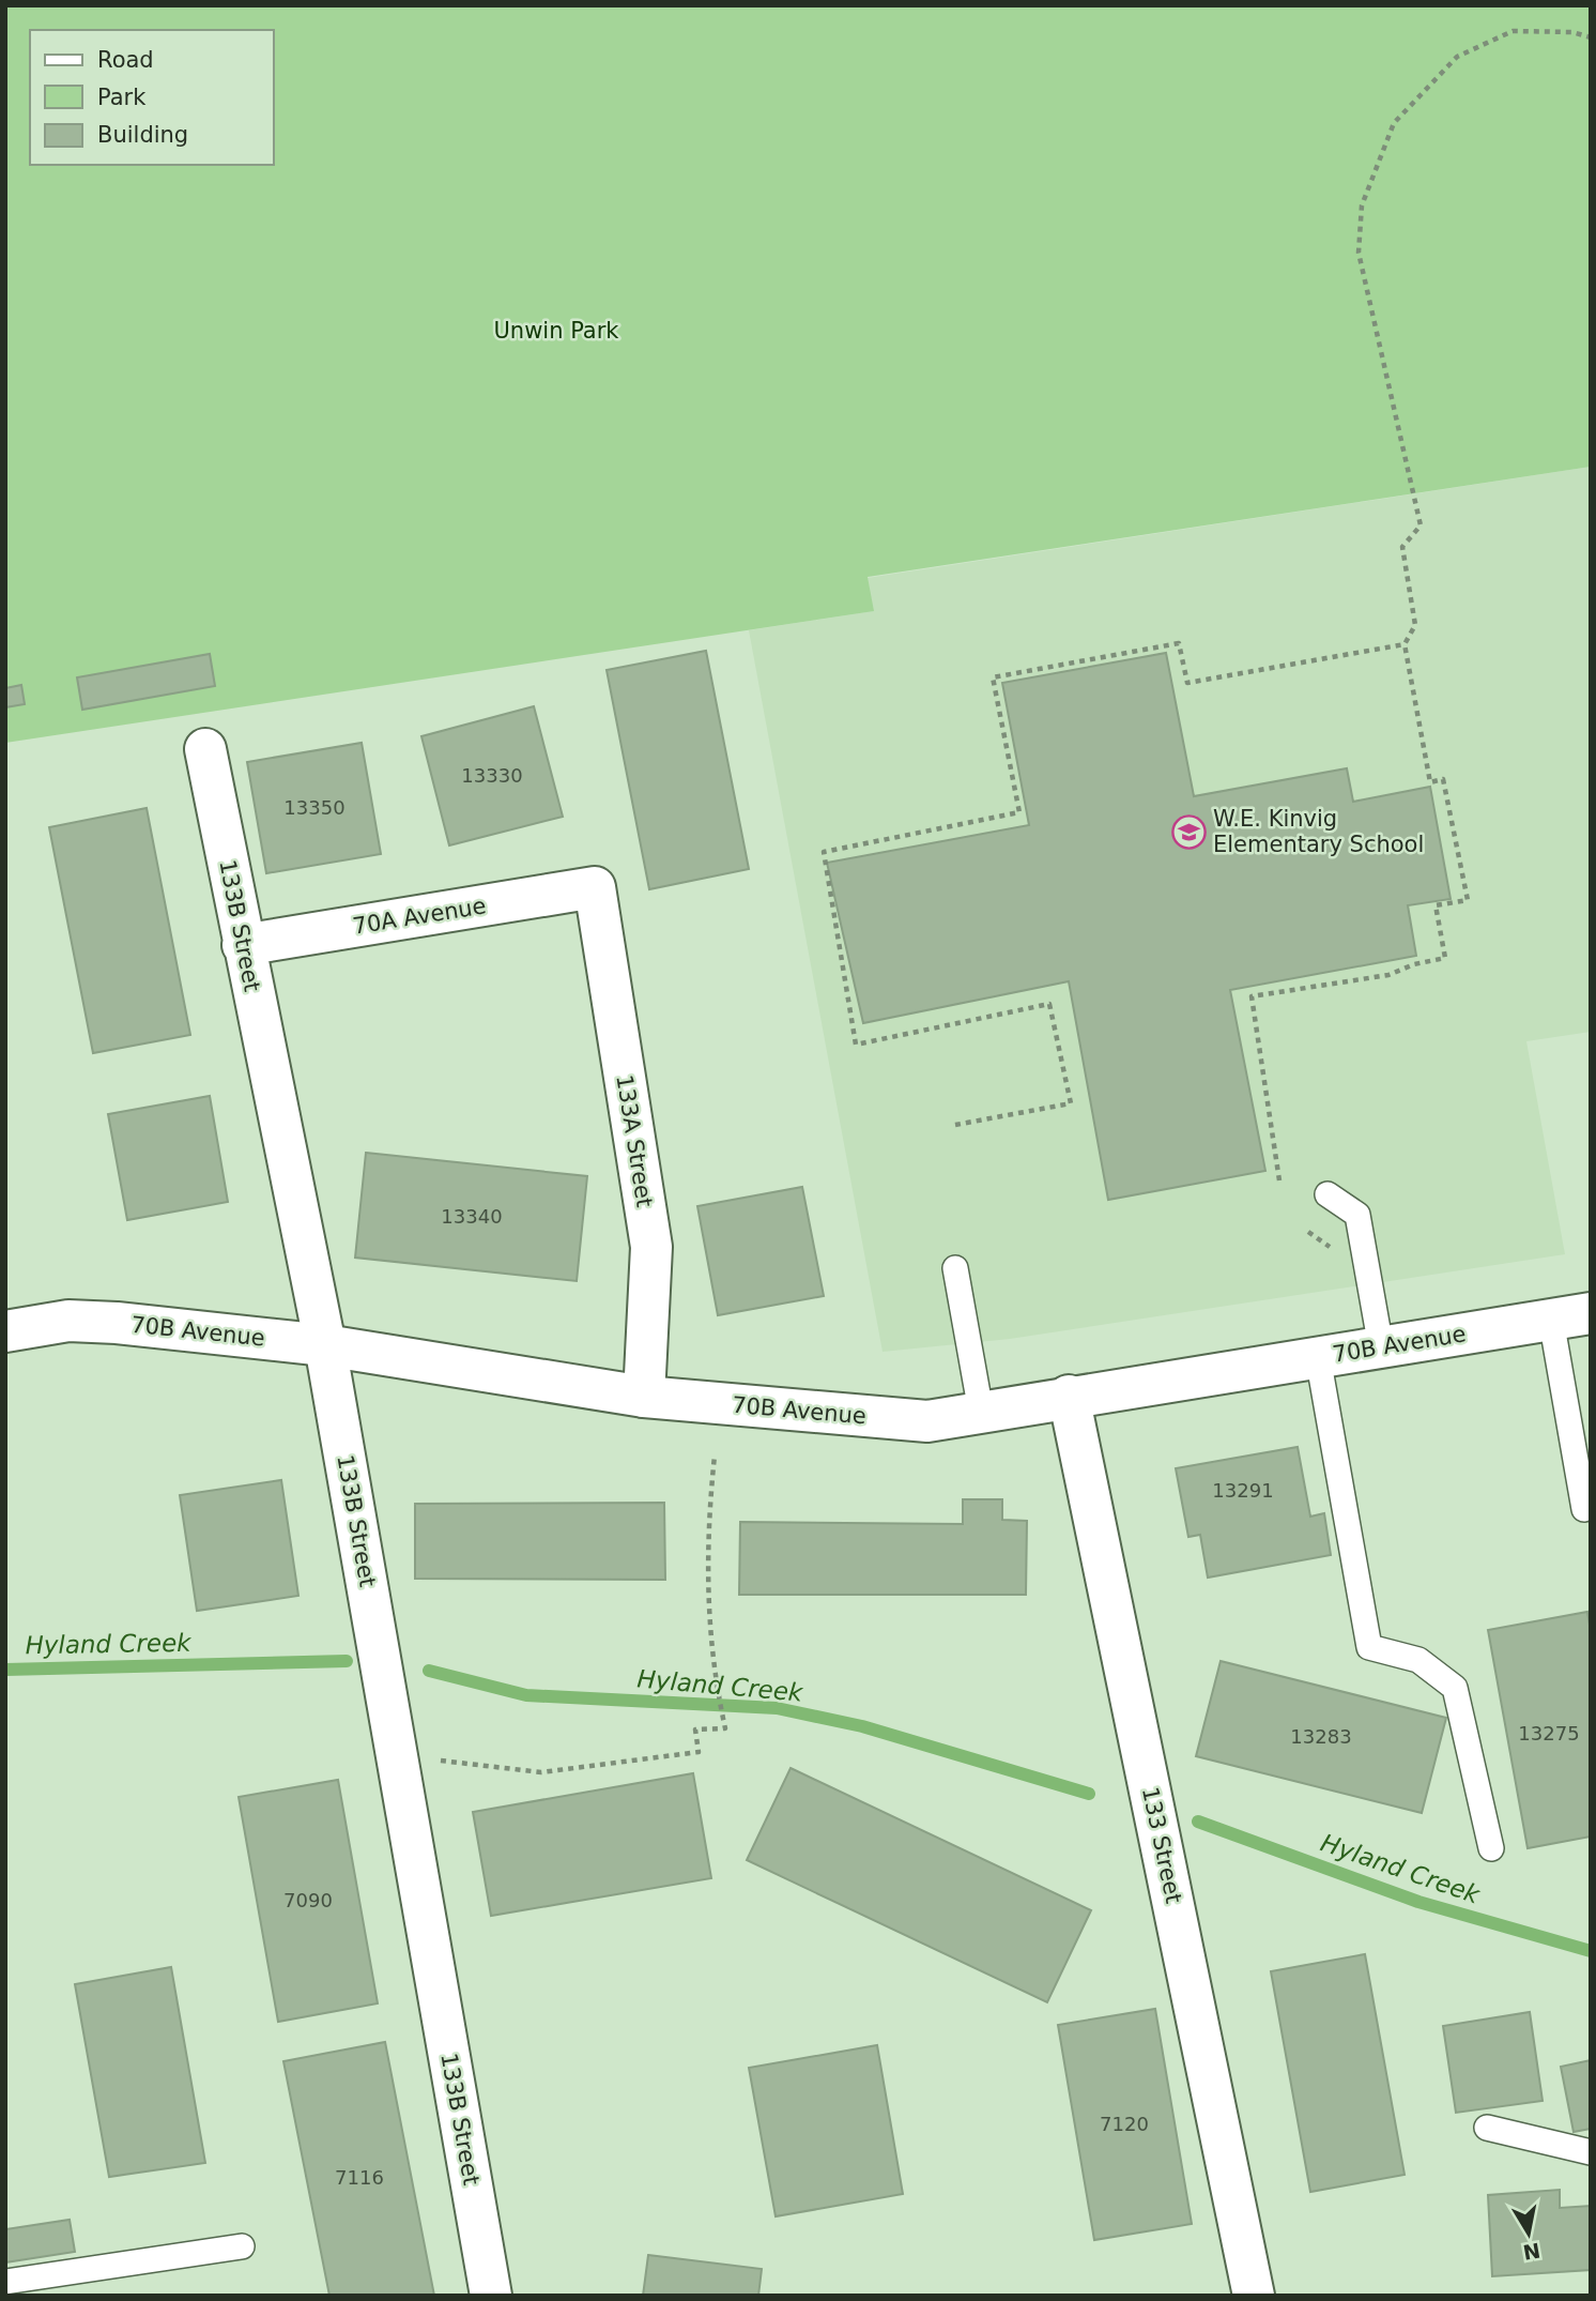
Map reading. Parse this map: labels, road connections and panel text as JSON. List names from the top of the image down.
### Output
{
  "streets": {
    "street": [
      "70A Avenue",
      "133B Street",
      "133A Street",
      "70B Avenue",
      "133 Street"
    ]
  },
  "crossings": [
    ["70A Avenue", "133B Street"],
    ["70A Avenue", "133A Street"],
    ["133B Street", "70B Avenue"],
    ["133A Street", "70B Avenue"],
    ["70B Avenue", "133 Street"]
  ],
  "water": ["Hyland Creek"],
  "parks": ["Unwin Park"],
  "places": {
    "school or university": ["W.E. Kinvig Elementary School"]
  },
  "house_numbers": [
    "13330",
    "13350",
    "13340",
    "13291",
    "13275",
    "13283",
    "7090",
    "7120",
    "7116"
  ],
  "legend": ["Road", "Park", "Building"],
  "north": "bottom"
}
